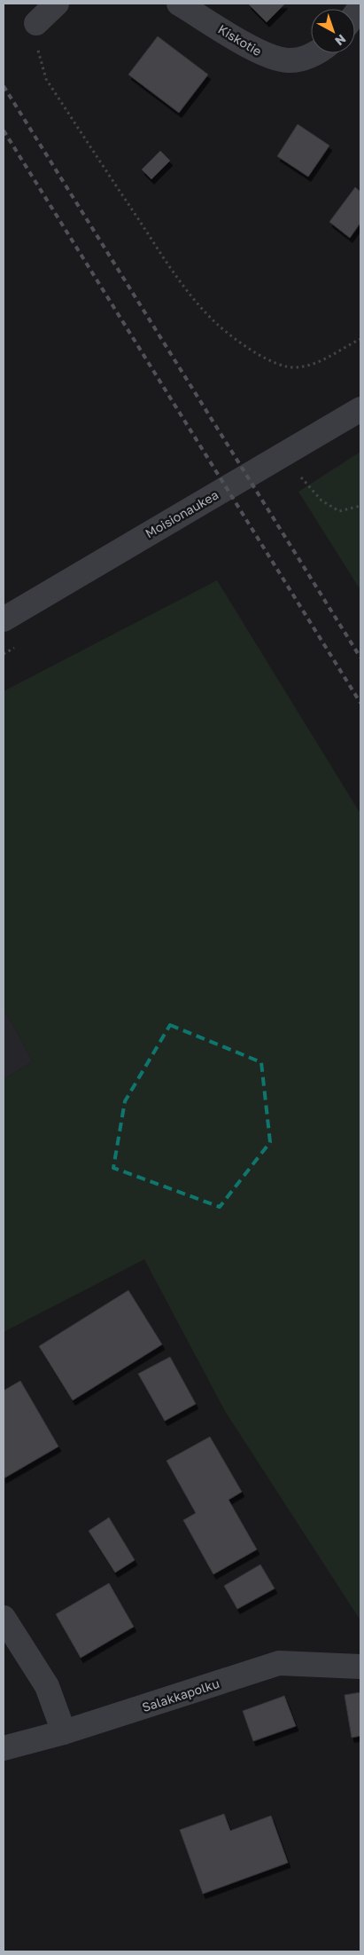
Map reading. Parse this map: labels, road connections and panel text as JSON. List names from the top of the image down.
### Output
{
  "streets": {
    "street": ["Kiskotie", "Moisionaukea", "Salakkapolku"]
  },
  "north": "bottom right"
}
